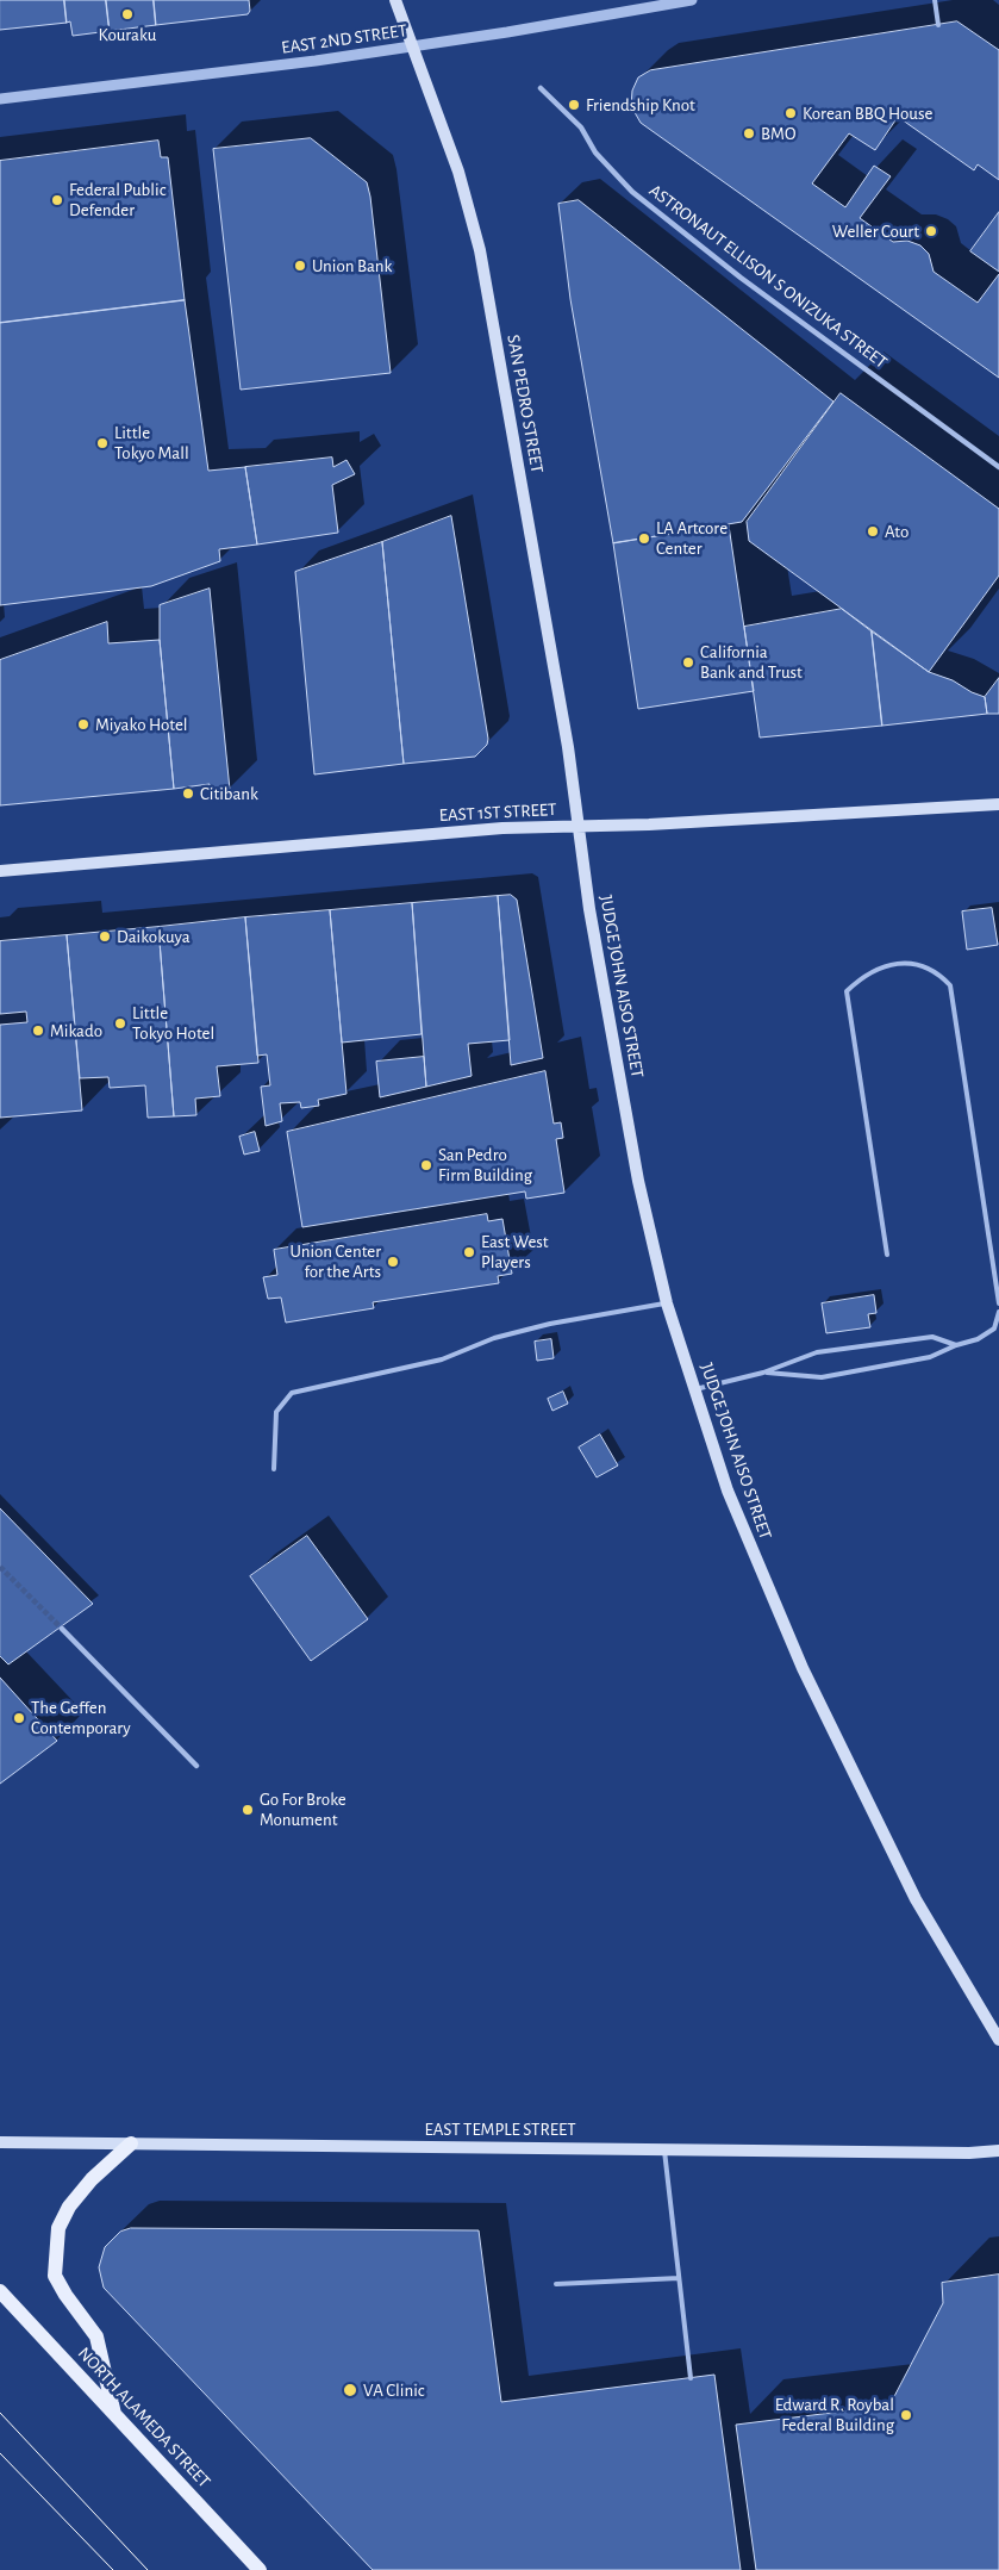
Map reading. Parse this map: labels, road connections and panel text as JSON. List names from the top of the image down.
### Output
{
  "streets": {
    "main road": [
      "SAN PEDRO STREET",
      "EAST 1ST STREET",
      "JUDGE JOHN AISO STREET",
      "EAST TEMPLE STREET",
      "NORTH ALAMEDA STREET"
    ],
    "street": ["EAST 2ND STREET", "ASTRONAUT ELLISON S ONIZUKA STREET"]
  },
  "crossings": [
    ["EAST 2ND STREET", "SAN PEDRO STREET"],
    ["SAN PEDRO STREET", "EAST 1ST STREET"],
    ["SAN PEDRO STREET", "JUDGE JOHN AISO STREET"],
    ["EAST 1ST STREET", "JUDGE JOHN AISO STREET"]
  ],
  "places": [
    "Kouraku",
    "Friendship Knot",
    "Korean BBQ House",
    "BMO",
    "Federal Public Defender",
    "Weller Court",
    "Union Bank",
    "Little Tokyo Mall",
    "Ato",
    "LA Artcore Center",
    "California Bank and Trust",
    "Miyako Hotel",
    "Citibank",
    "Daikokuya",
    "Little Tokyo Hotel",
    "Mikado",
    "San Pedro Firm Building",
    "East West Players",
    "Union Center for the Arts",
    "The Geffen Contemporary",
    "Go For Broke Monument",
    "VA Clinic",
    "Edward R. Roybal Federal Building"
  ]
}
